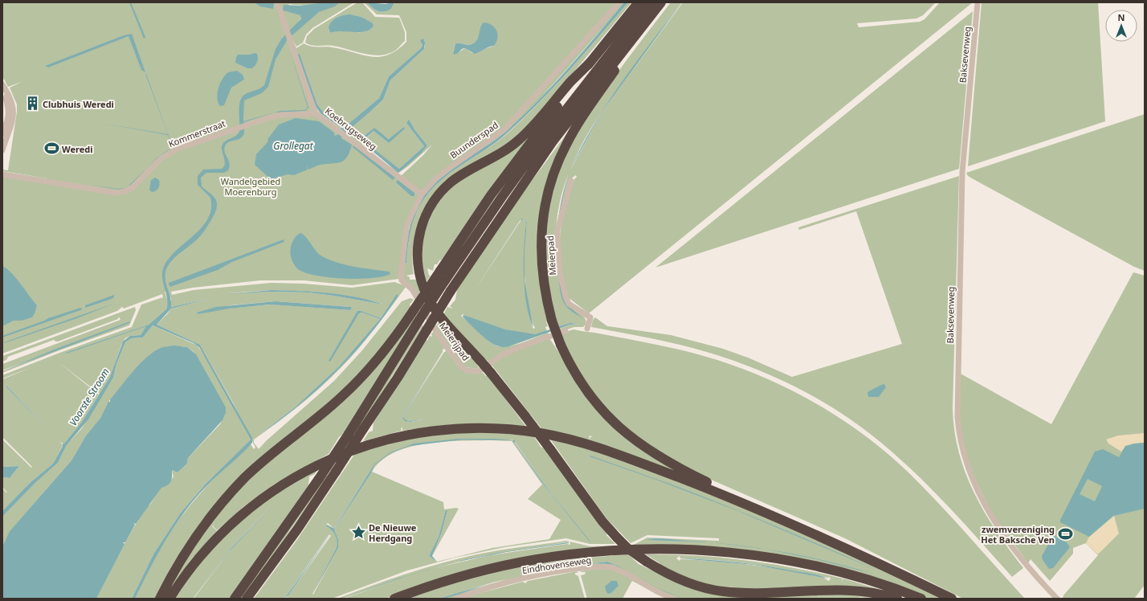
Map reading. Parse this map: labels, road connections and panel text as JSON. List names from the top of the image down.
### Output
{
  "streets": {
    "street": [
      "Baksevenweg",
      "Koebrugseweg",
      "Kommerstraat",
      "Buunderspad",
      "Meierpad",
      "Meierijpad",
      "Eindhovenseweg"
    ]
  },
  "crossings": [
    ["Koebrugseweg", "Kommerstraat"],
    ["Koebrugseweg", "Buunderspad"],
    ["Buunderspad", "Meierijpad"]
  ],
  "water": ["Grollegat", "Voorste Stroom"],
  "parks": ["Wandelgebied Moerenburg"],
  "places": {
    "building": ["Clubhuis Weredi"],
    "sports": ["Weredi", "zwemvereniging Het Baksche Ven"],
    "place": ["De Nieuwe Herdgang"]
  },
  "north": "top"
}
